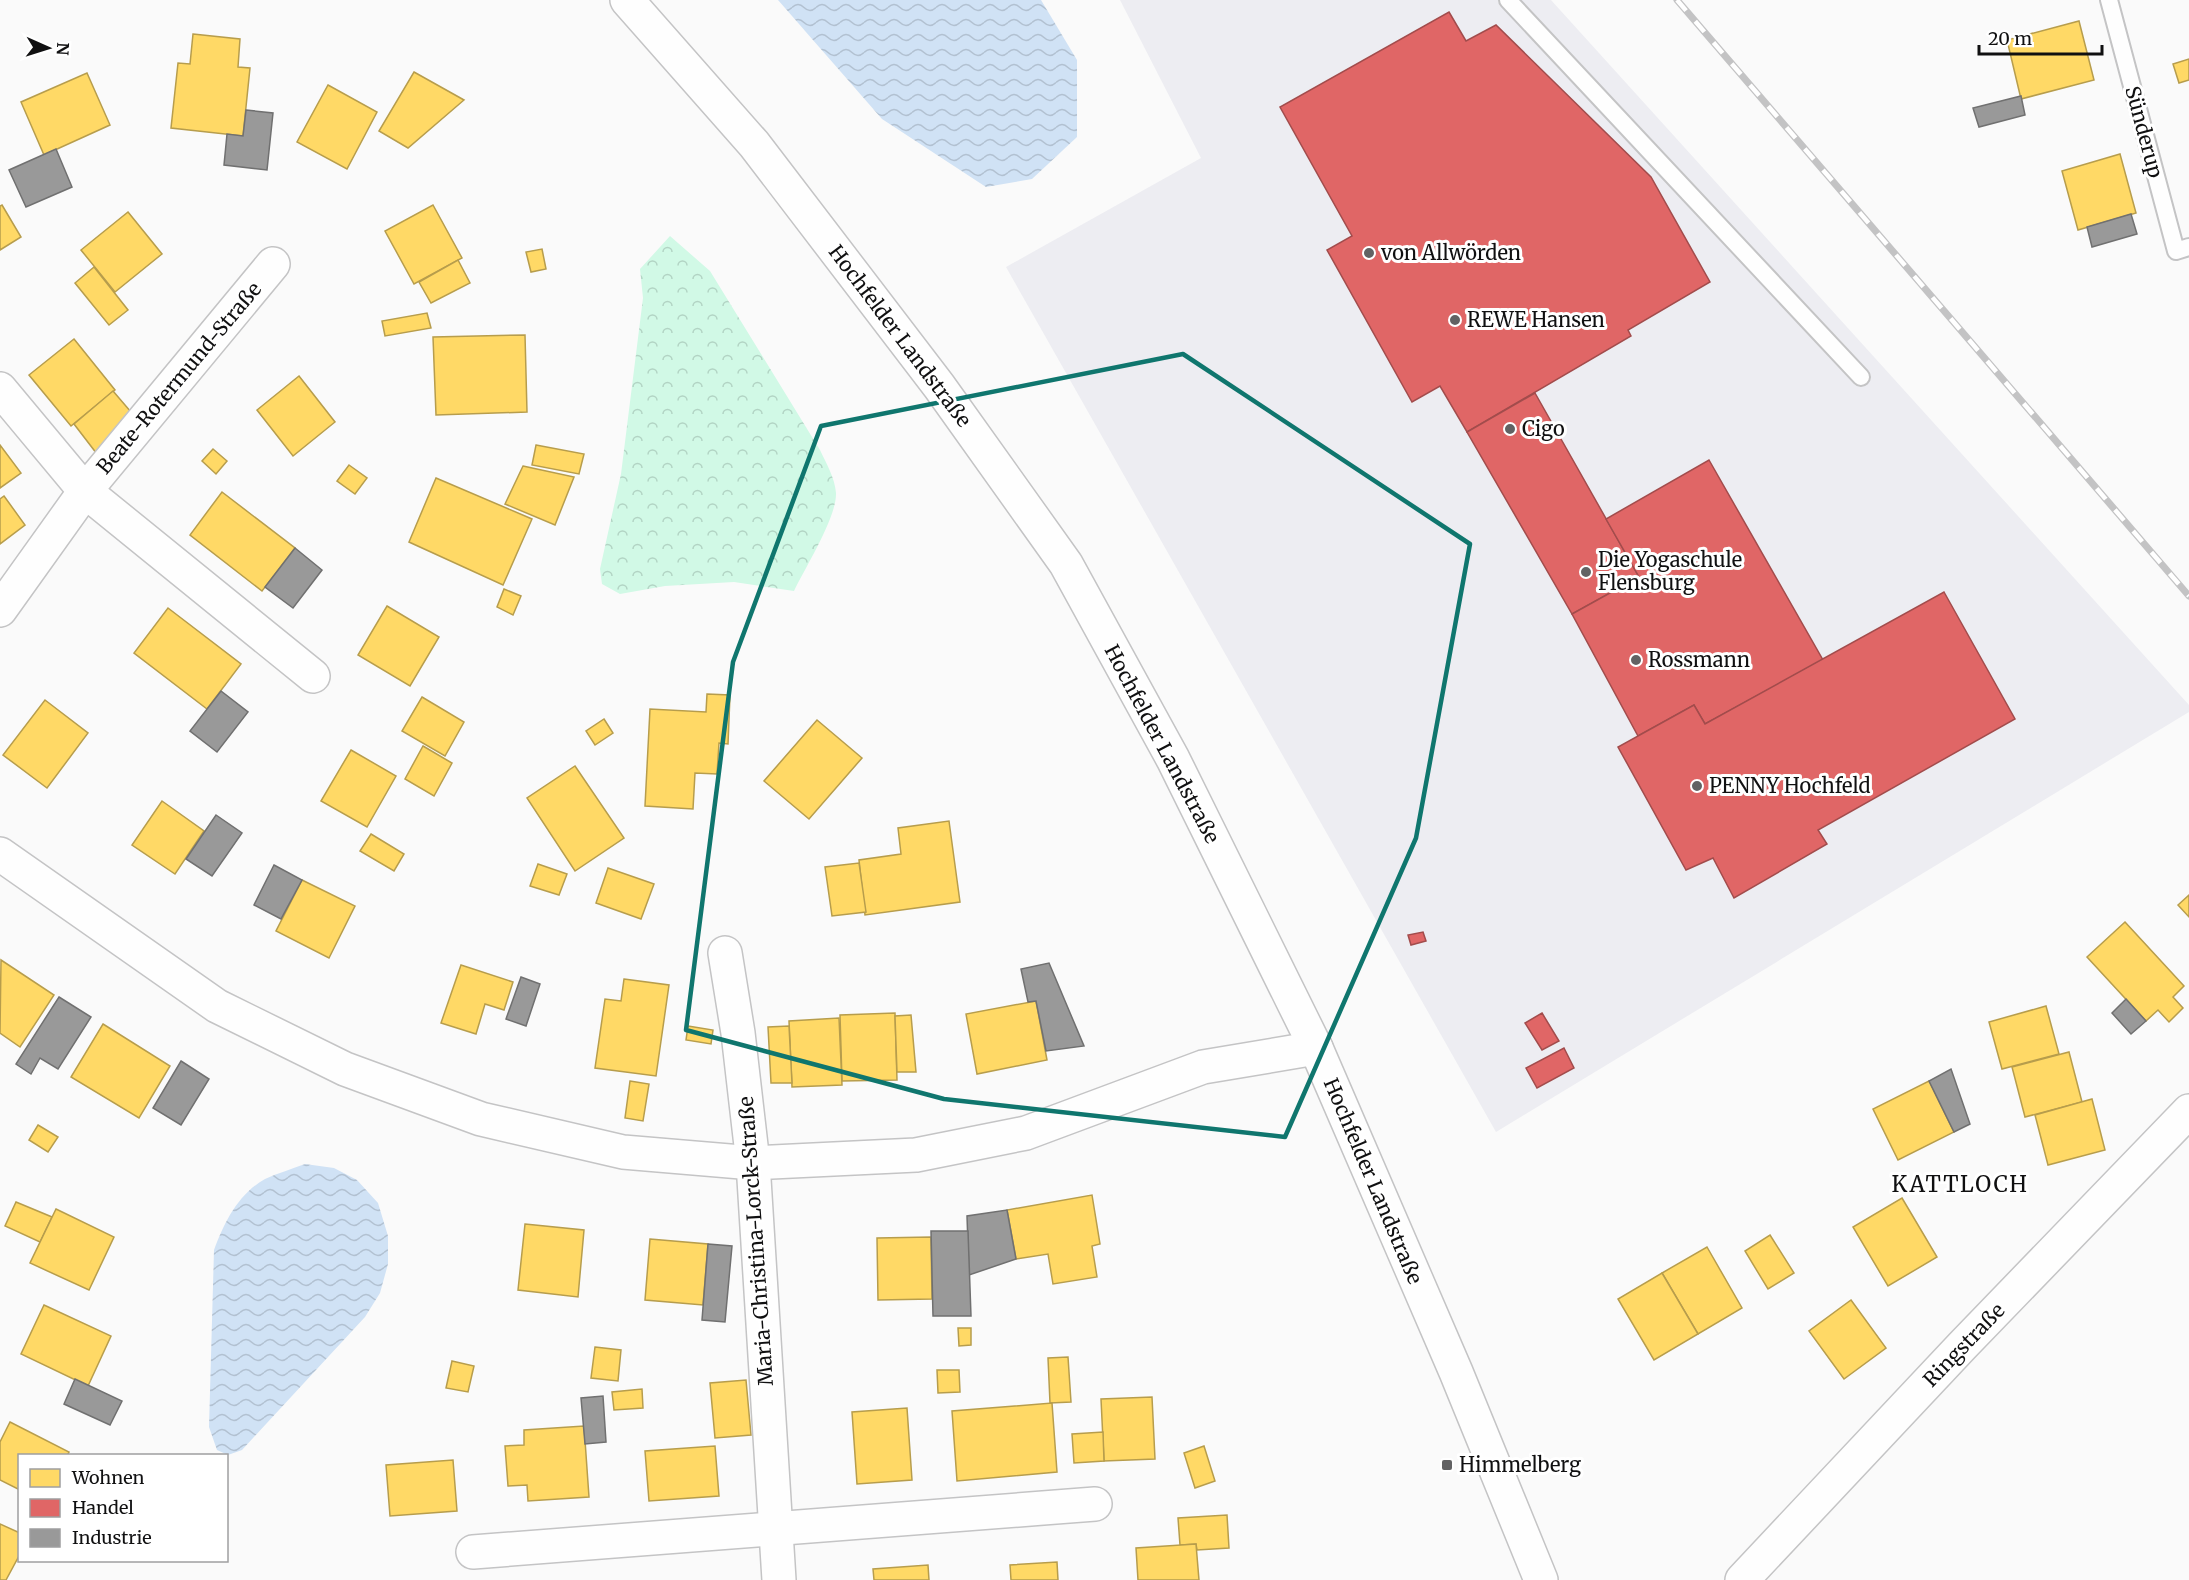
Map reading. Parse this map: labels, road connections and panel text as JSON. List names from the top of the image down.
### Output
{
  "streets": {
    "street": [
      "Hochfelder Landstraße",
      "Beate-Rotermund-Straße",
      "Maria-Christina-Lorck-Straße",
      "Ringstraße"
    ],
    "lane": ["Sünderup"]
  },
  "districts": ["KATTLOCH"],
  "places": {
    "other": [
      "von Allwörden",
      "REWE Hansen",
      "Cigo",
      "Die Yogaschule Flensburg",
      "Rossmann",
      "PENNY Hochfeld"
    ],
    "transit": ["Himmelberg"]
  },
  "legend": ["Wohnen", "Handel", "Industrie"],
  "scale_bar": "20 m",
  "north": "right"
}
